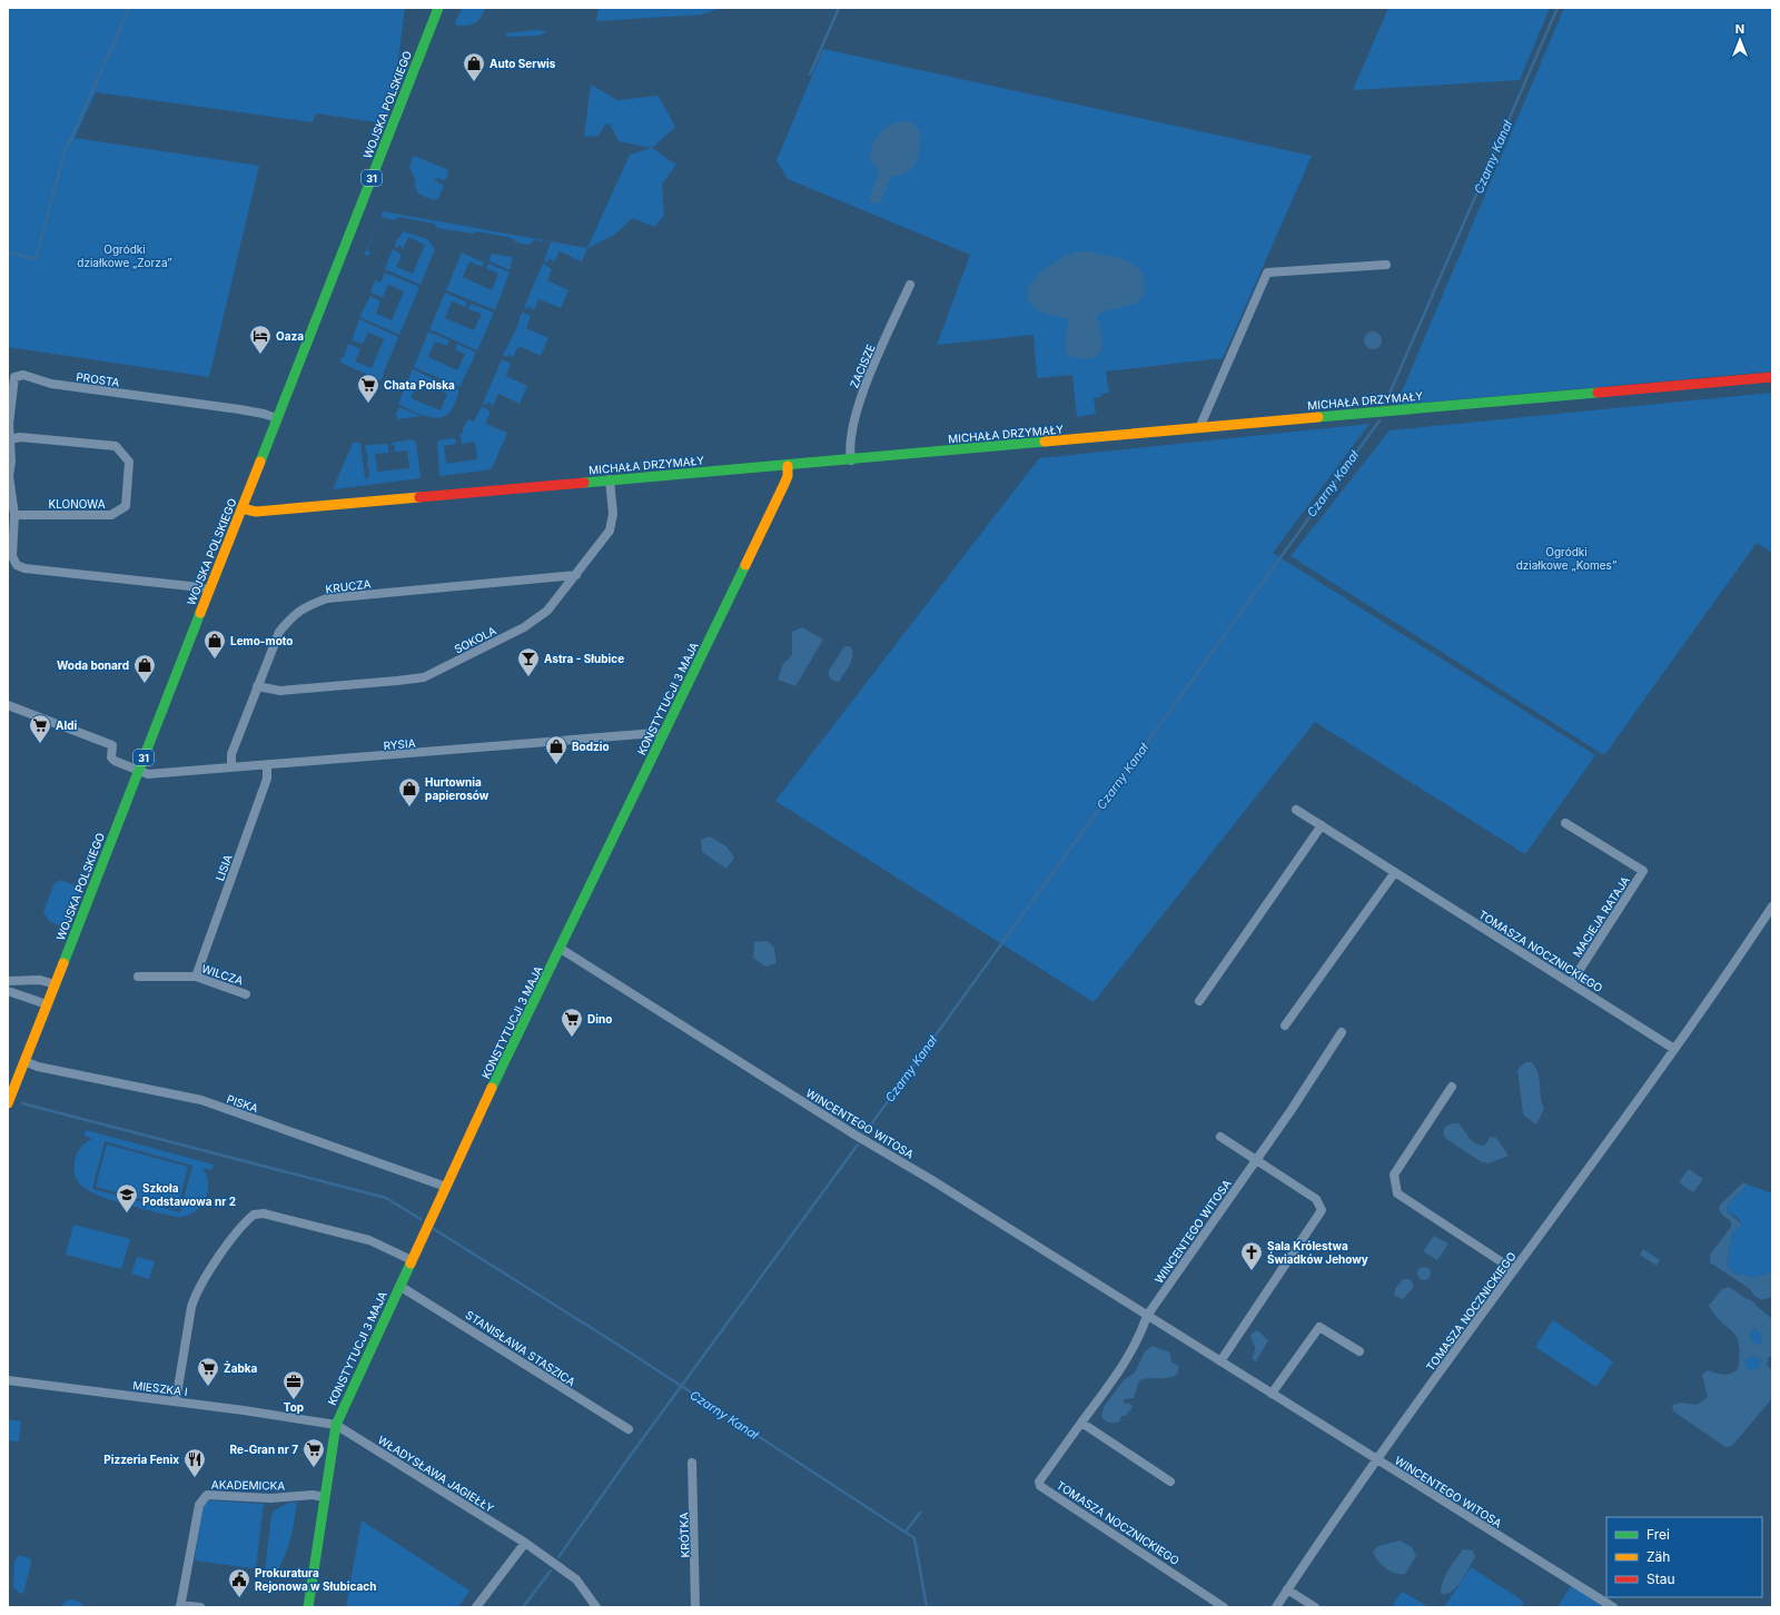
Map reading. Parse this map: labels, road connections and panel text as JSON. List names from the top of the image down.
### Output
{
  "streets": {
    "street": [
      "WOJSKA POLSKIEGO",
      "31",
      "ZACISZE",
      "PROSTA",
      "MICHAŁA DRZYMAŁY",
      "KLONOWA",
      "KRUCZA",
      "SOKOLA",
      "KONSTYTUCJI 3 MAJA",
      "RYSIA",
      "LISIA",
      "MACIEJA RATAJA",
      "TOMASZA NOCZNICKIEGO",
      "WILCZA",
      "PISKA",
      "WINCENTEGO WITOSA",
      "STANISŁAWA STASZICA",
      "MIESZKA I",
      "WŁADYSŁAWA JAGIEŁŁY",
      "AKADEMICKA",
      "KRÓTKA"
    ]
  },
  "crossings": [
    ["WOJSKA POLSKIEGO", "PROSTA"],
    ["WOJSKA POLSKIEGO", "MICHAŁA DRZYMAŁY"],
    ["WOJSKA POLSKIEGO", "RYSIA"],
    ["WOJSKA POLSKIEGO", "PISKA"],
    ["ZACISZE", "MICHAŁA DRZYMAŁY"],
    ["PROSTA", "KLONOWA"],
    ["MICHAŁA DRZYMAŁY", "SOKOLA"],
    ["MICHAŁA DRZYMAŁY", "KONSTYTUCJI 3 MAJA"],
    ["KRUCZA", "SOKOLA"],
    ["KRUCZA", "RYSIA"],
    ["KONSTYTUCJI 3 MAJA", "RYSIA"],
    ["KONSTYTUCJI 3 MAJA", "PISKA"],
    ["KONSTYTUCJI 3 MAJA", "WINCENTEGO WITOSA"],
    ["KONSTYTUCJI 3 MAJA", "STANISŁAWA STASZICA"],
    ["KONSTYTUCJI 3 MAJA", "MIESZKA I"],
    ["KONSTYTUCJI 3 MAJA", "WŁADYSŁAWA JAGIEŁŁY"],
    ["KONSTYTUCJI 3 MAJA", "AKADEMICKA"],
    ["RYSIA", "LISIA"],
    ["LISIA", "WILCZA"],
    ["MACIEJA RATAJA", "TOMASZA NOCZNICKIEGO"],
    ["TOMASZA NOCZNICKIEGO", "WINCENTEGO WITOSA"],
    ["MIESZKA I", "WŁADYSŁAWA JAGIEŁŁY"]
  ],
  "water": ["Czarny Kanał"],
  "parks": ["Ogródki działkowe „Zorza”", "Ogródki działkowe „Komes”"],
  "places": {
    "shop": [
      "Auto Serwis",
      "Lemo-moto",
      "Woda bonard",
      "Bodzio",
      "Hurtownia papierosów"
    ],
    "hotel": ["Oaza"],
    "supermarket": [
      "Chata Polska",
      "Aldi",
      "Dino",
      "Żabka",
      "Re-Gran nr 7"
    ],
    "bar": ["Astra - Słubice"],
    "school or university": ["Szkoła Podstawowa nr 2"],
    "church": ["Sala Królestwa Świadków Jehowy"],
    "office": ["Top"],
    "restaurant": ["Pizzeria Fenix"],
    "public building": ["Prokuratura Rejonowa w Słubicach"]
  },
  "legend": ["Frei", "Zäh", "Stau"],
  "north": "top"
}
